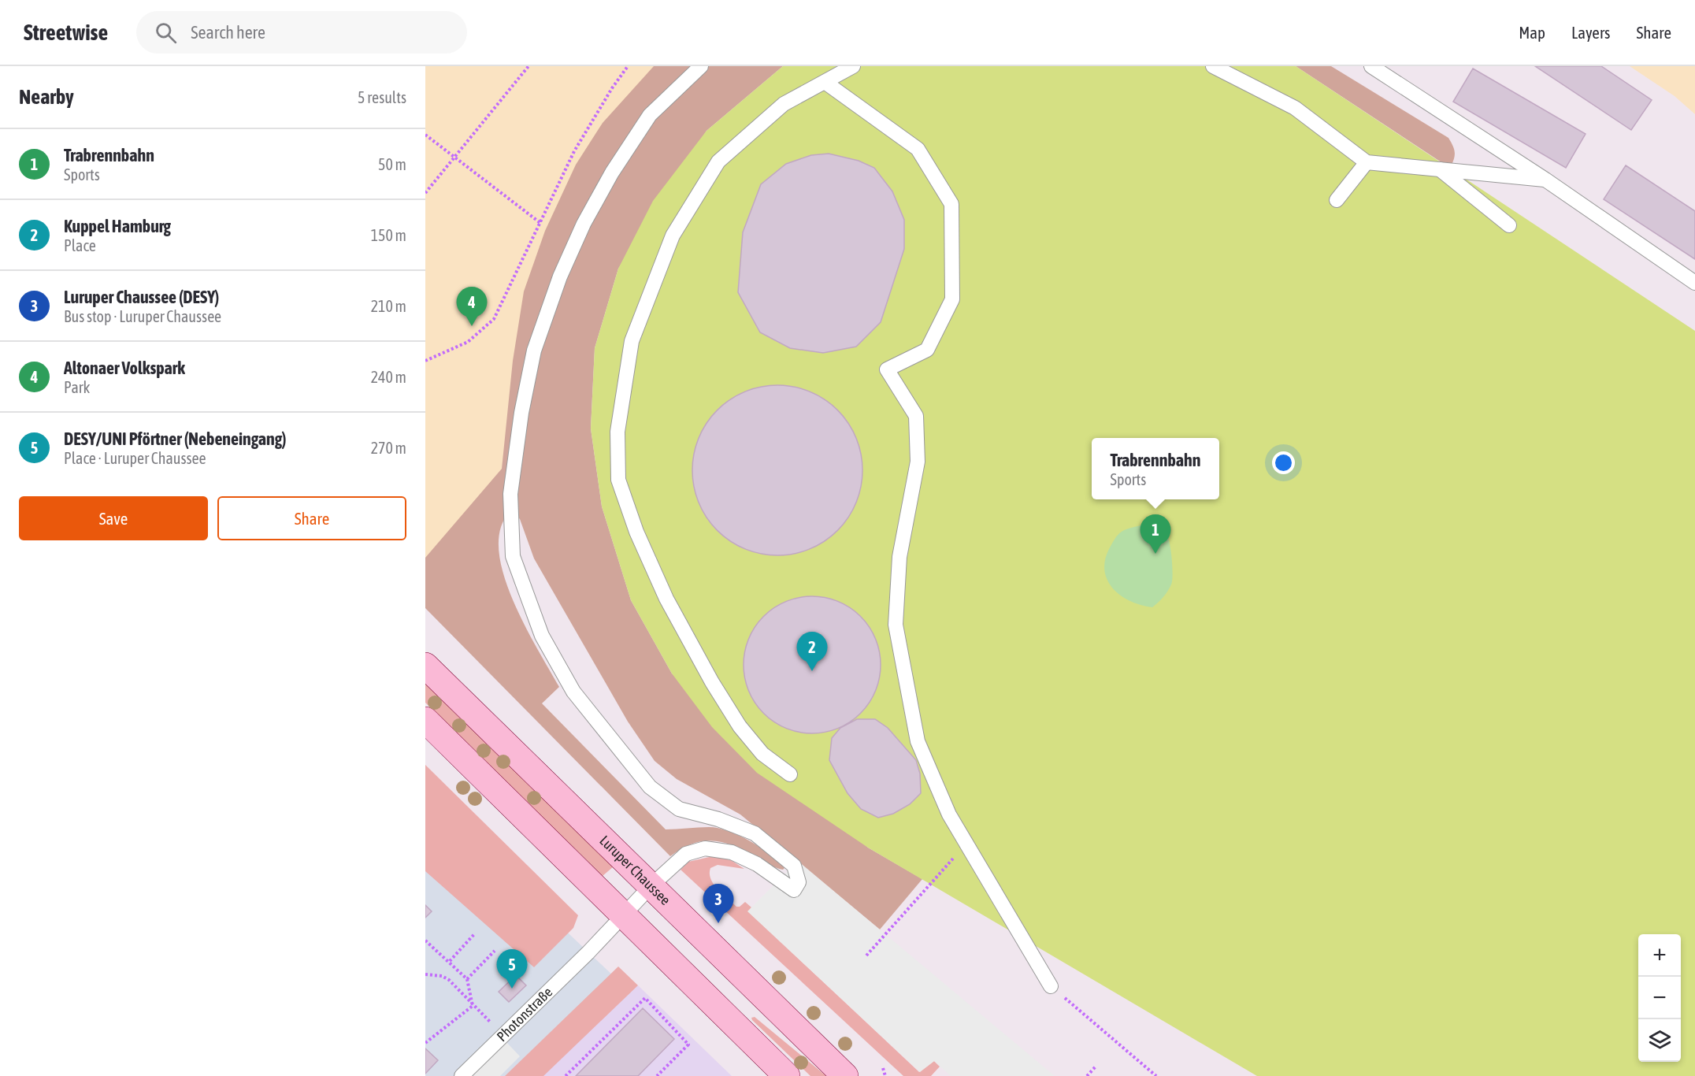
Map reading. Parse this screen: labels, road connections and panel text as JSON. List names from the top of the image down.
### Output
{
  "streets": {
    "main road": ["Luruper Chaussee"],
    "lane": ["Photonstraße"]
  },
  "crossings": [
    ["Luruper Chaussee", "Photonstraße"]
  ],
  "page": {
    "header": "Streetwise",
    "search": "Search here",
    "nav": ["Map", "Layers", "Share"],
    "heading": ["Nearby", "5 results"],
    "list": [
      {
        "mark": "1",
        "name": "Trabrennbahn",
        "note": "Sports",
        "value": "50 m"
      },
      {
        "mark": "2",
        "name": "Kuppel Hamburg",
        "note": "Place",
        "value": "150 m"
      },
      {
        "mark": "3",
        "name": "Luruper Chaussee (DESY)",
        "note": "Bus stop · Luruper Chaussee",
        "value": "210 m"
      },
      {
        "mark": "4",
        "name": "Altonaer Volkspark",
        "note": "Park",
        "value": "240 m"
      },
      {
        "mark": "5",
        "name": "DESY/UNI Pförtner (Nebeneingang)",
        "note": "Place · Luruper Chaussee",
        "value": "270 m"
      }
    ],
    "pins": [
      "4",
      "1",
      "2",
      "3",
      "5"
    ],
    "popup": ["Trabrennbahn", "Sports"],
    "buttons": ["Save", "Share"],
    "map_buttons": ["+", "−"]
  }
}
